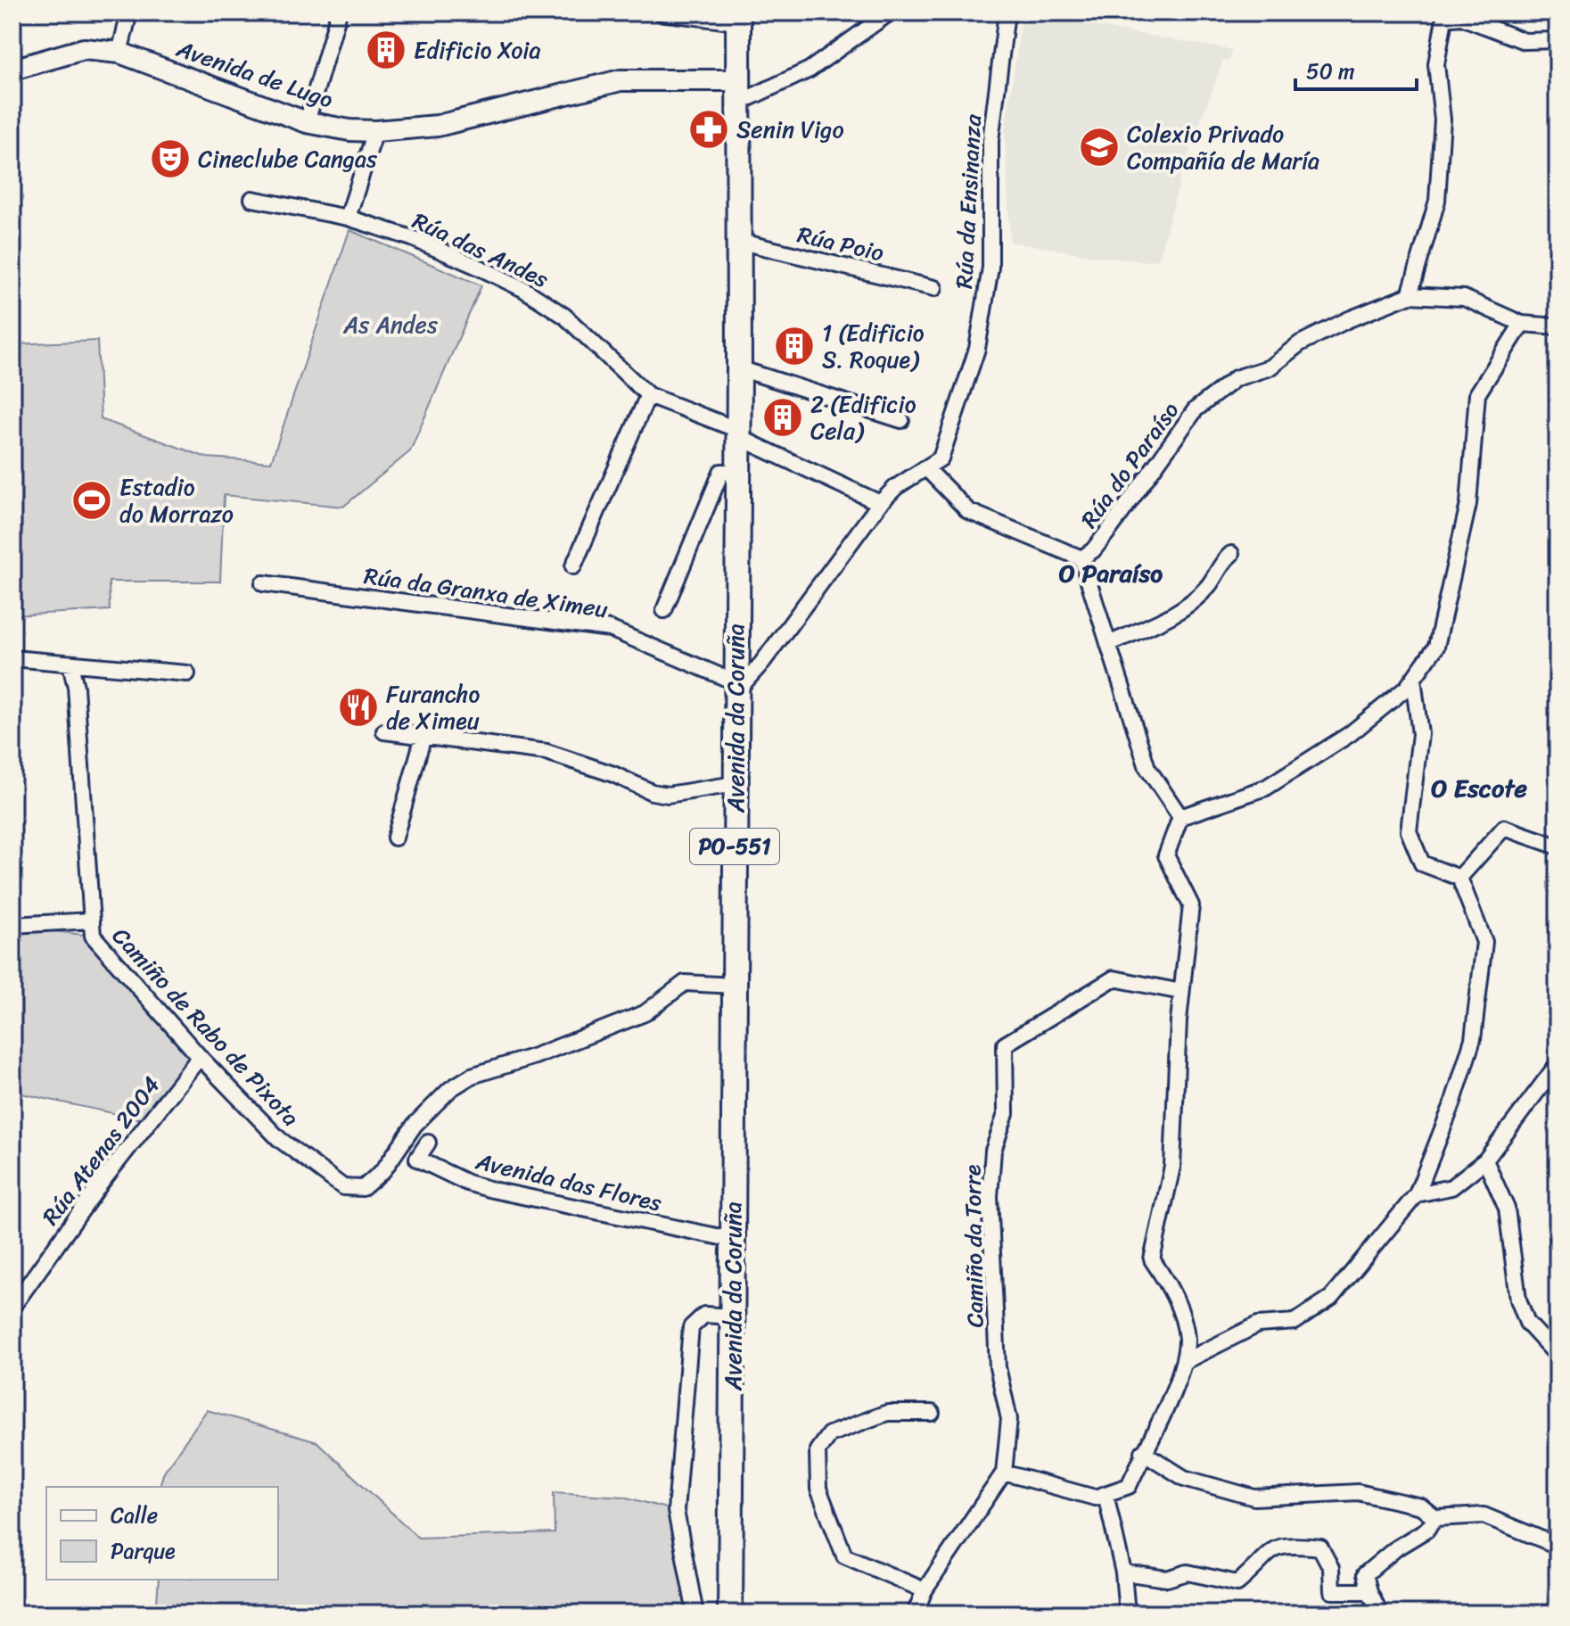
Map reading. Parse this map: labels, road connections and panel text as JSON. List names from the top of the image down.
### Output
{
  "streets": {
    "main road": ["Avenida da Coruña", "PO-551"],
    "street": [
      "Avenida de Lugo",
      "Rúa da Ensinanza",
      "Rúa Poio",
      "Rúa das Andes",
      "Rúa do Paraíso",
      "Rúa da Granxa de Ximeu",
      "Camiño de Rabo de Pixota",
      "Rúa Atenas 2004",
      "Avenida das Flores",
      "Camiño da Torre"
    ]
  },
  "crossings": [
    ["Avenida de Lugo", "Avenida da Coruña"],
    ["Avenida de Lugo", "PO-551"],
    ["Rúa da Ensinanza", "Rúa das Andes"],
    ["Rúa da Ensinanza", "Rúa do Paraíso"],
    ["Rúa da Ensinanza", "Rúa da Granxa de Ximeu"],
    ["Rúa da Ensinanza", "Avenida da Coruña"],
    ["Rúa Poio", "Avenida da Coruña"],
    ["Rúa das Andes", "Avenida da Coruña"],
    ["Rúa da Granxa de Ximeu", "Avenida da Coruña"],
    ["Avenida da Coruña", "PO-551"],
    ["Avenida da Coruña", "Camiño de Rabo de Pixota"],
    ["Avenida da Coruña", "Avenida das Flores"],
    ["Camiño de Rabo de Pixota", "Rúa Atenas 2004"]
  ],
  "districts": ["O Paraíso", "O Escote"],
  "parks": ["As Andes"],
  "places": {
    "building": ["Edificio Xoia", "1 (Edificio S. Roque)", "2 (Edificio Cela)"],
    "pharmacy": ["Senin Vigo"],
    "school or university": ["Colexio Privado Compañía de María"],
    "theatre": ["Cineclube Cangas"],
    "sports": ["Estadio do Morrazo"],
    "restaurant": ["Furancho de Ximeu"]
  },
  "legend": ["Calle", "Parque"],
  "scale_bar": "50 m"
}
